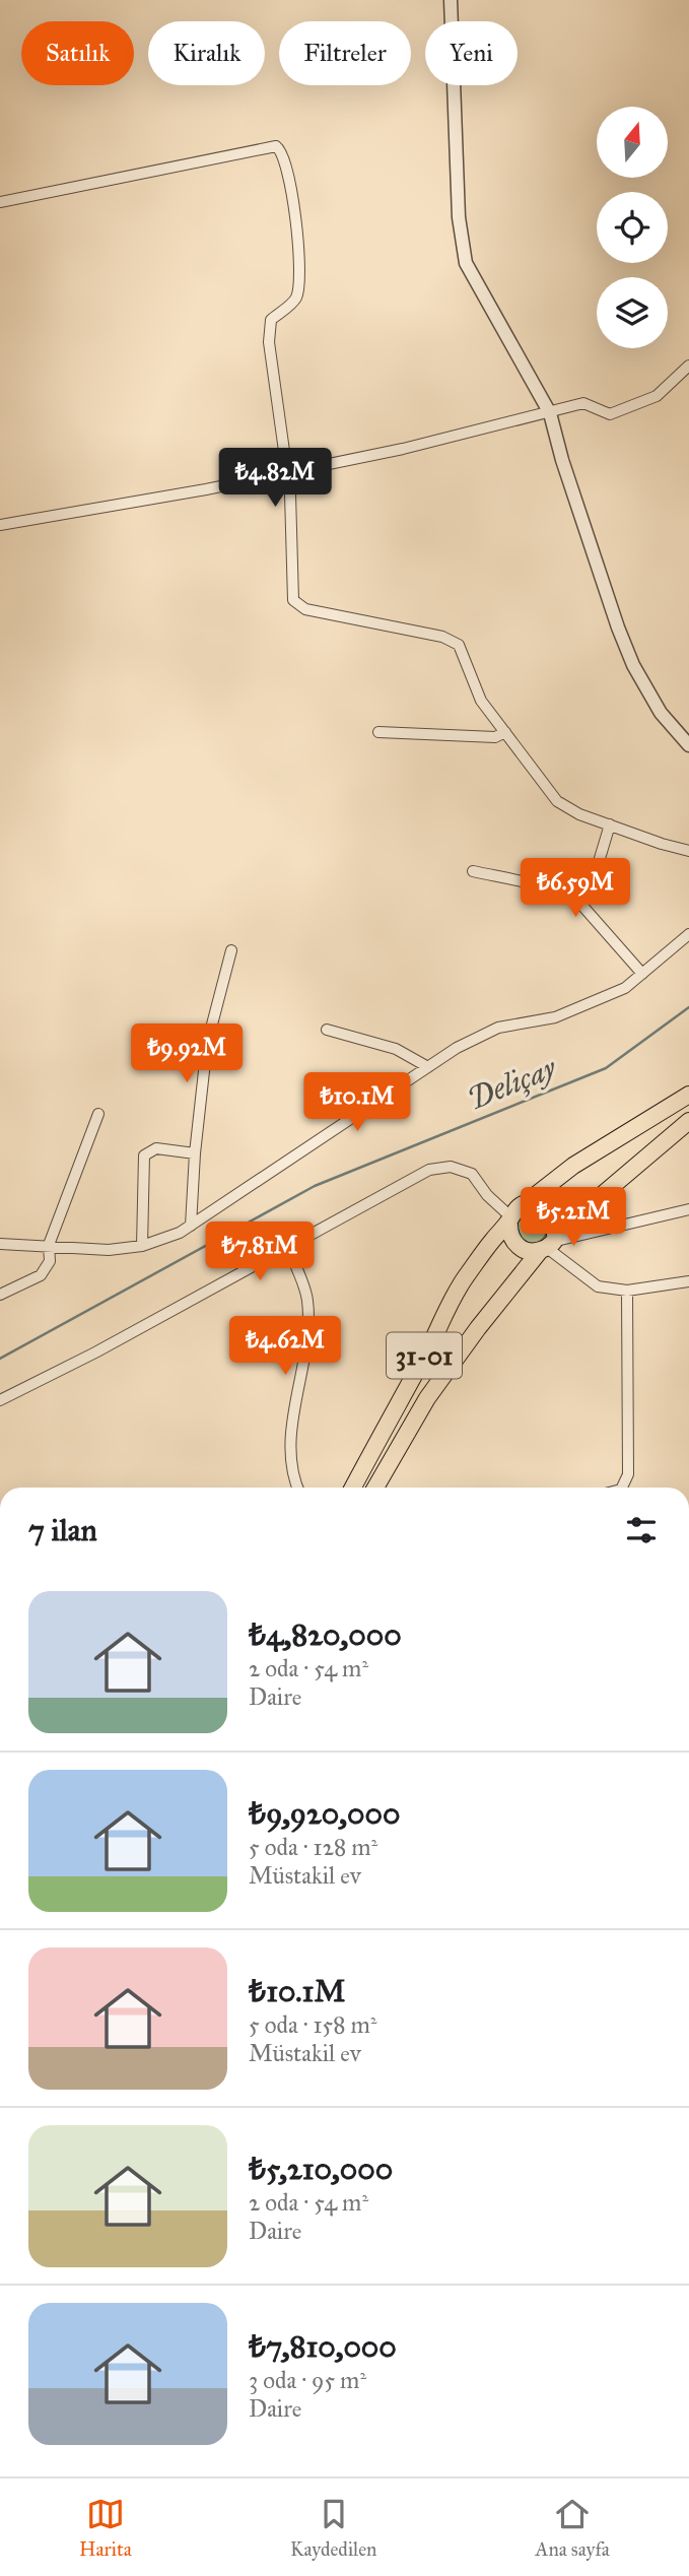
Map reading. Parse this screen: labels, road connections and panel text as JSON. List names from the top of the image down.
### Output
{
  "streets": {
    "highway": ["31-01"]
  },
  "water": ["Deliçay"],
  "north": "top",
  "page": {
    "chip": [
      "Satılık",
      "Kiralık",
      "Filtreler",
      "Yeni"
    ],
    "price": [
      "₺4.82M",
      "₺6.59M",
      "₺9.92M",
      "₺10.1M",
      "₺5.21M",
      "₺7.81M",
      "₺4.62M"
    ],
    "heading": "7 ilan",
    "list": [
      {
        "name": "₺4,820,000",
        "note": "2 oda · 54 m² · Daire"
      },
      {
        "name": "₺9,920,000",
        "note": "5 oda · 128 m² · Müstakil ev"
      },
      {
        "name": "₺10.1M",
        "note": "5 oda · 158 m² · Müstakil ev"
      },
      {
        "name": "₺5,210,000",
        "note": "2 oda · 54 m² · Daire"
      },
      {
        "name": "₺7,810,000",
        "note": "3 oda · 95 m² · Daire"
      }
    ],
    "tabs": ["Harita", "Kaydedilen", "Ana sayfa"]
  }
}
